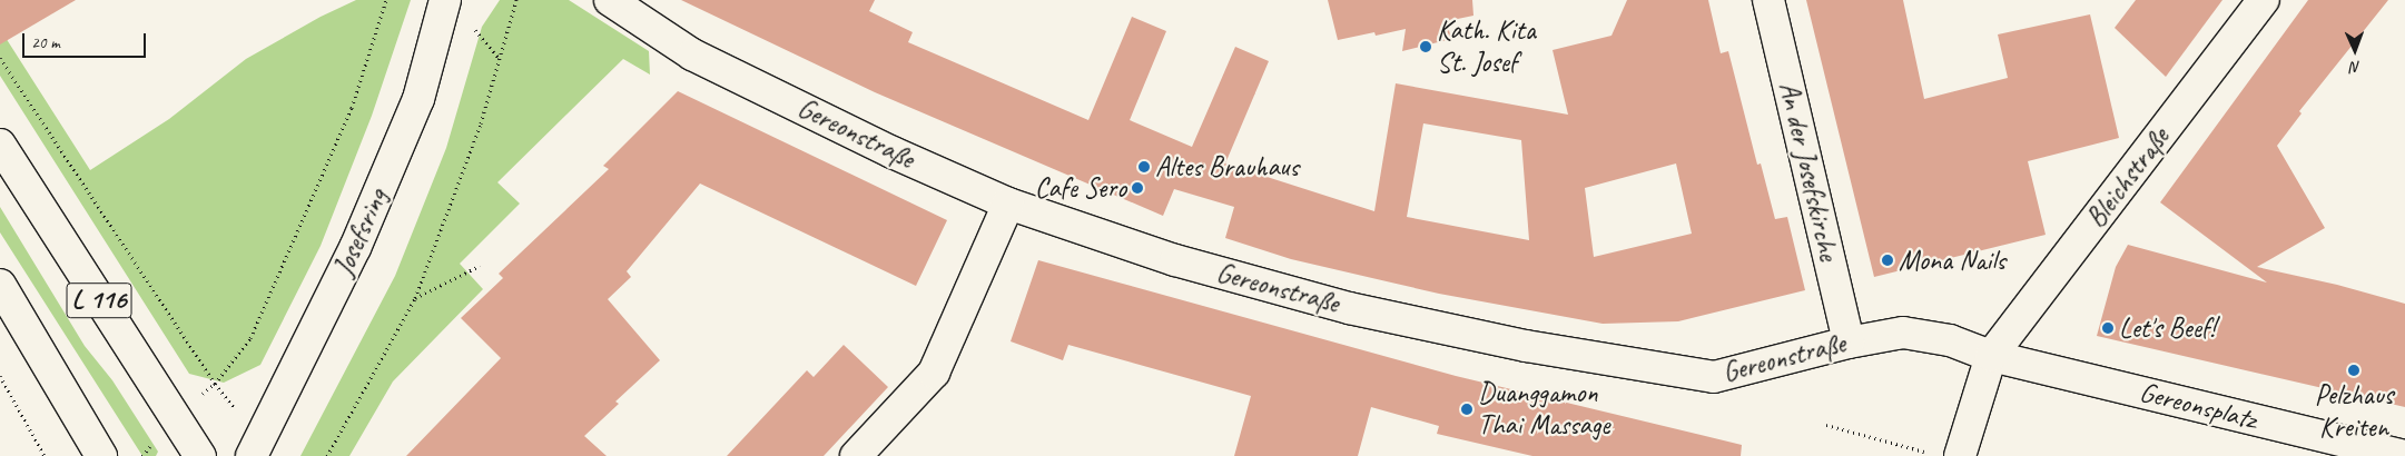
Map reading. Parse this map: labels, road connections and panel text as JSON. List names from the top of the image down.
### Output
{
  "streets": {
    "street": [
      "Gereonstraße",
      "An der Josefskirche",
      "Bleichstraße",
      "Josefsring",
      "L 116",
      "Gereonsplatz"
    ]
  },
  "crossings": [
    ["Gereonstraße", "An der Josefskirche"],
    ["Gereonstraße", "Bleichstraße"],
    ["Gereonstraße", "Gereonsplatz"],
    ["Bleichstraße", "Gereonsplatz"]
  ],
  "places": [
    "Kath. Kita St. Josef",
    "Altes Brauhaus",
    "Cafe Sero",
    "Mona Nails",
    "Let's Beef!",
    "Pelzhaus Kreiten",
    "Duanggamon Thai Massage"
  ],
  "scale_bar": "20 m",
  "north": "bottom"
}
